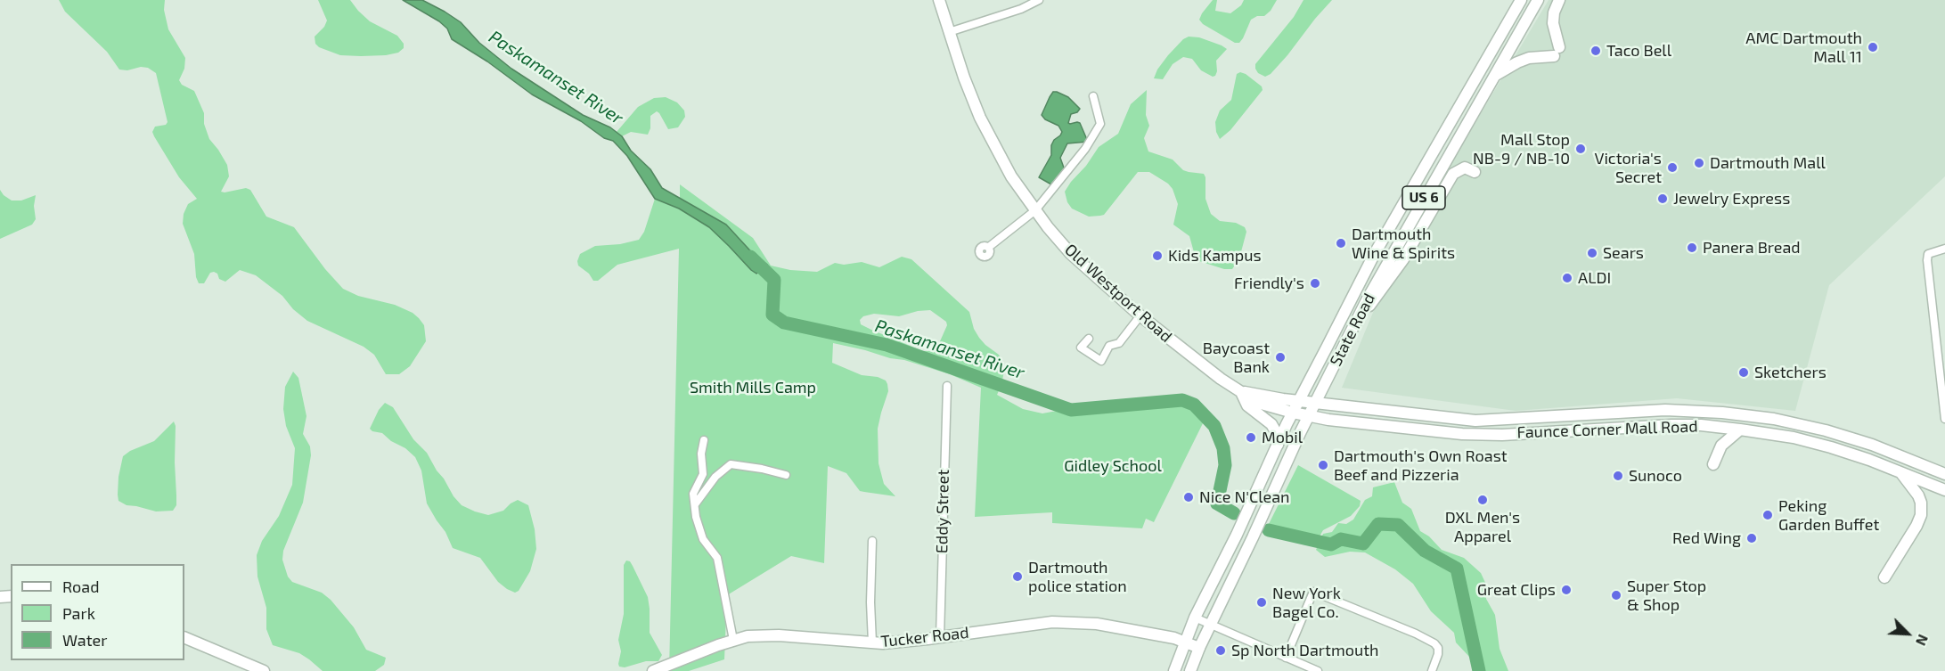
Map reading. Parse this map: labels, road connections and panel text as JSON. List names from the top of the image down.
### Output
{
  "streets": {
    "main road": [
      "US 6",
      "Old Westport Road",
      "State Road",
      "Faunce Corner Mall Road",
      "Tucker Road"
    ],
    "street": ["Eddy Street"]
  },
  "crossings": [
    ["Old Westport Road", "State Road"],
    ["Old Westport Road", "Faunce Corner Mall Road"],
    ["State Road", "Faunce Corner Mall Road"],
    ["State Road", "Tucker Road"],
    ["Eddy Street", "Tucker Road"]
  ],
  "water": ["Paskamanset River"],
  "parks": ["Smith Mills Camp", "Gidley School"],
  "places": [
    "AMC Dartmouth Mall 11",
    "Taco Bell",
    "Mall Stop NB-9 / NB-10",
    "Dartmouth Mall",
    "Victoria's Secret",
    "Jewelry Express",
    "Dartmouth Wine & Spirits",
    "Panera Bread",
    "Sears",
    "Kids Kampus",
    "ALDI",
    "Friendly's",
    "Baycoast Bank",
    "Sketchers",
    "Mobil",
    "Dartmouth's Own Roast Beef and Pizzeria",
    "Sunoco",
    "Nice N'Clean",
    "DXL Men's Apparel",
    "Peking Garden Buffet",
    "Red Wing",
    "Dartmouth police station",
    "Great Clips",
    "Super Stop & Shop",
    "New York Bagel Co.",
    "Sp North Dartmouth"
  ],
  "legend": ["Road", "Park", "Water"],
  "north": "bottom right"
}
